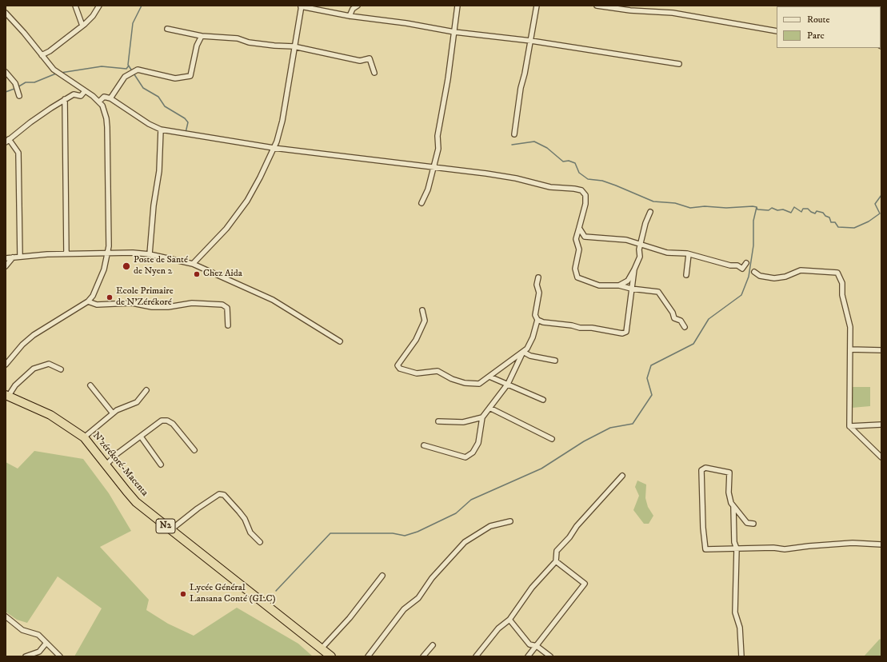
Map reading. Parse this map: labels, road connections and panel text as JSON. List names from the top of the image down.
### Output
{
  "streets": {
    "highway": ["N'zérékoré-Macenta", "N2"]
  },
  "places": [
    "Poste de Santé de Nyen 2",
    "Chez Aida",
    "Ecole Primaire de N'Zérékoré",
    "Lycée Général Lansana Conté (GLC)"
  ],
  "legend": ["Route", "Parc"]
}
